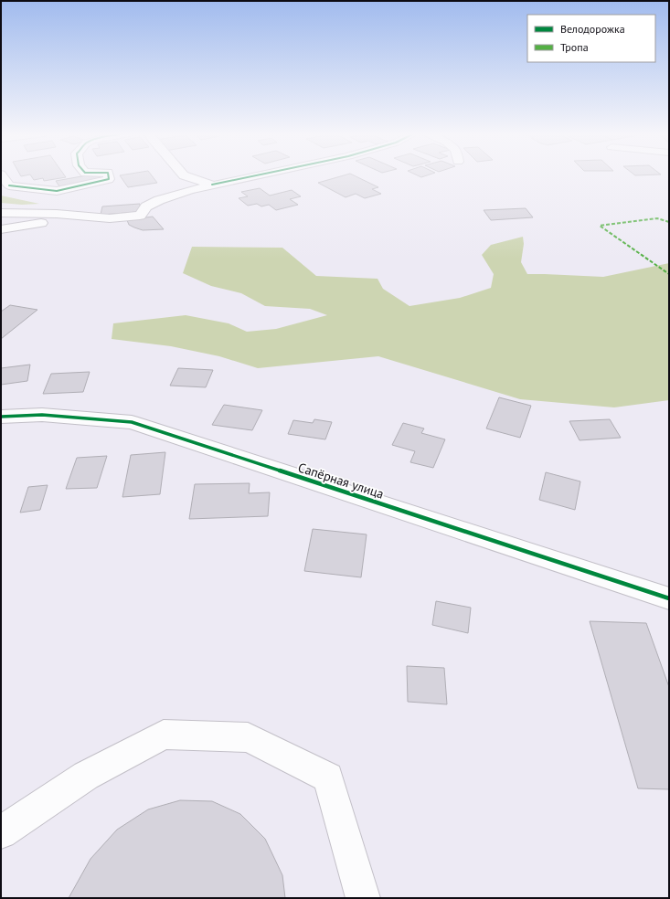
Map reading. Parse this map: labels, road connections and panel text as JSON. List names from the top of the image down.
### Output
{
  "streets": {
    "street": ["Сапёрная улица"]
  },
  "legend": ["Велодорожка", "Тропа"]
}
